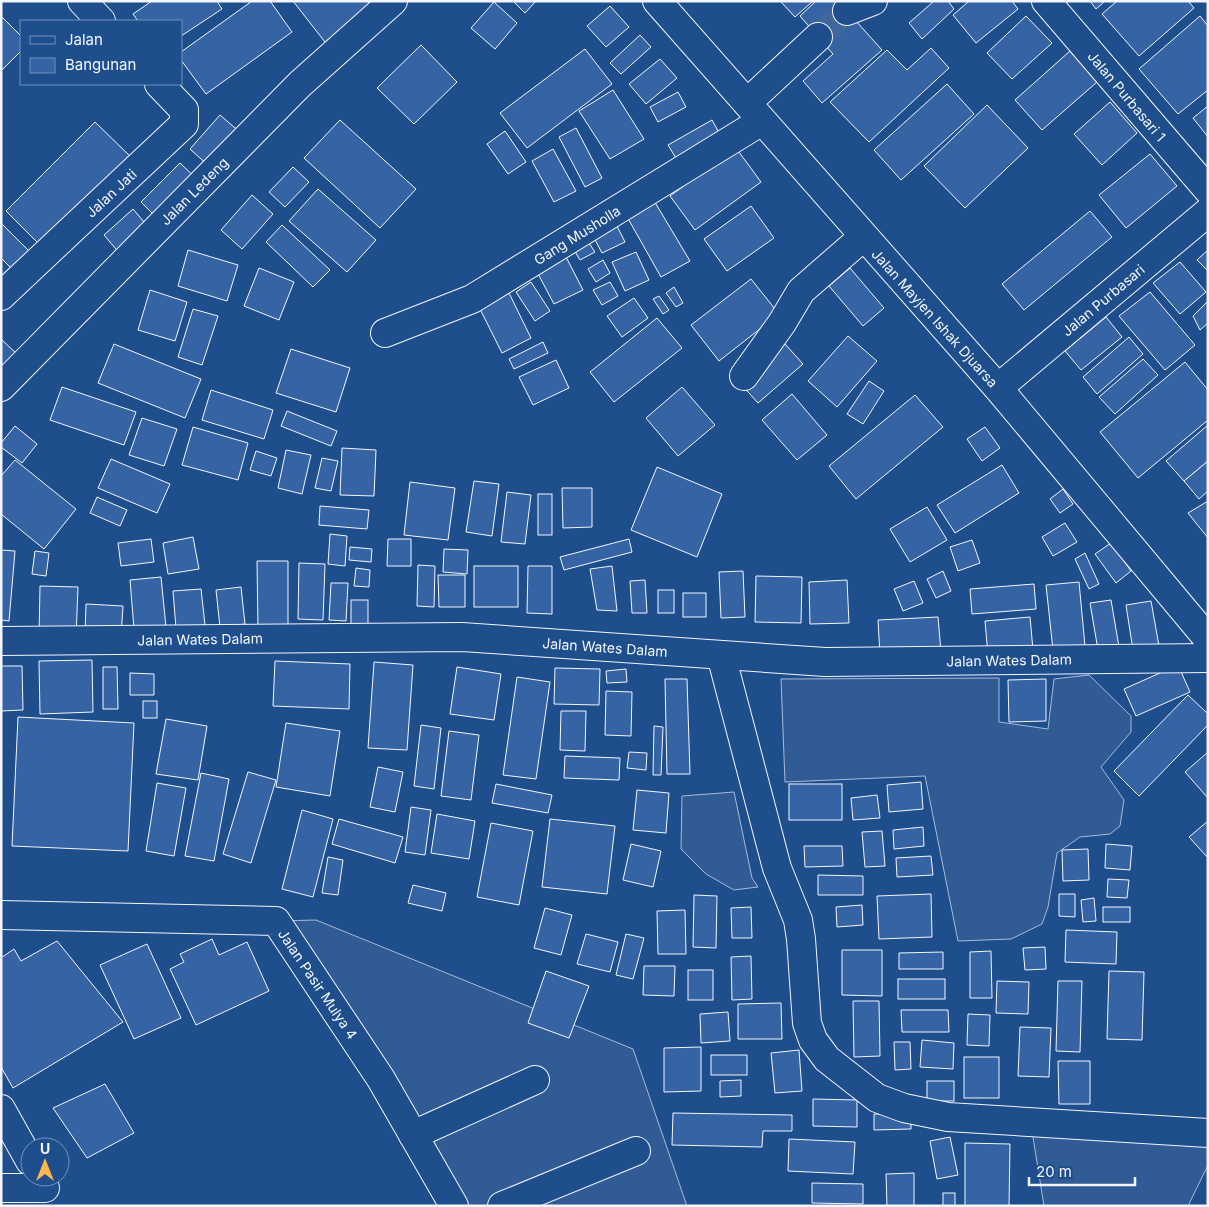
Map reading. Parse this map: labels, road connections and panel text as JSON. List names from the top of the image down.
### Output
{
  "streets": {
    "street": [
      "Jalan Purbasari 1",
      "Jalan Ledeng",
      "Jalan Jati",
      "Gang Musholla",
      "Jalan Purbasari",
      "Jalan Mayjen Ishak Djuarsa",
      "Jalan Wates Dalam",
      "Jalan Pasir Mulya 4"
    ]
  },
  "crossings": [
    ["Gang Musholla", "Jalan Mayjen Ishak Djuarsa"],
    ["Jalan Purbasari", "Jalan Mayjen Ishak Djuarsa"]
  ],
  "legend": ["Jalan", "Bangunan"],
  "scale_bar": "20 m",
  "north": "top"
}
